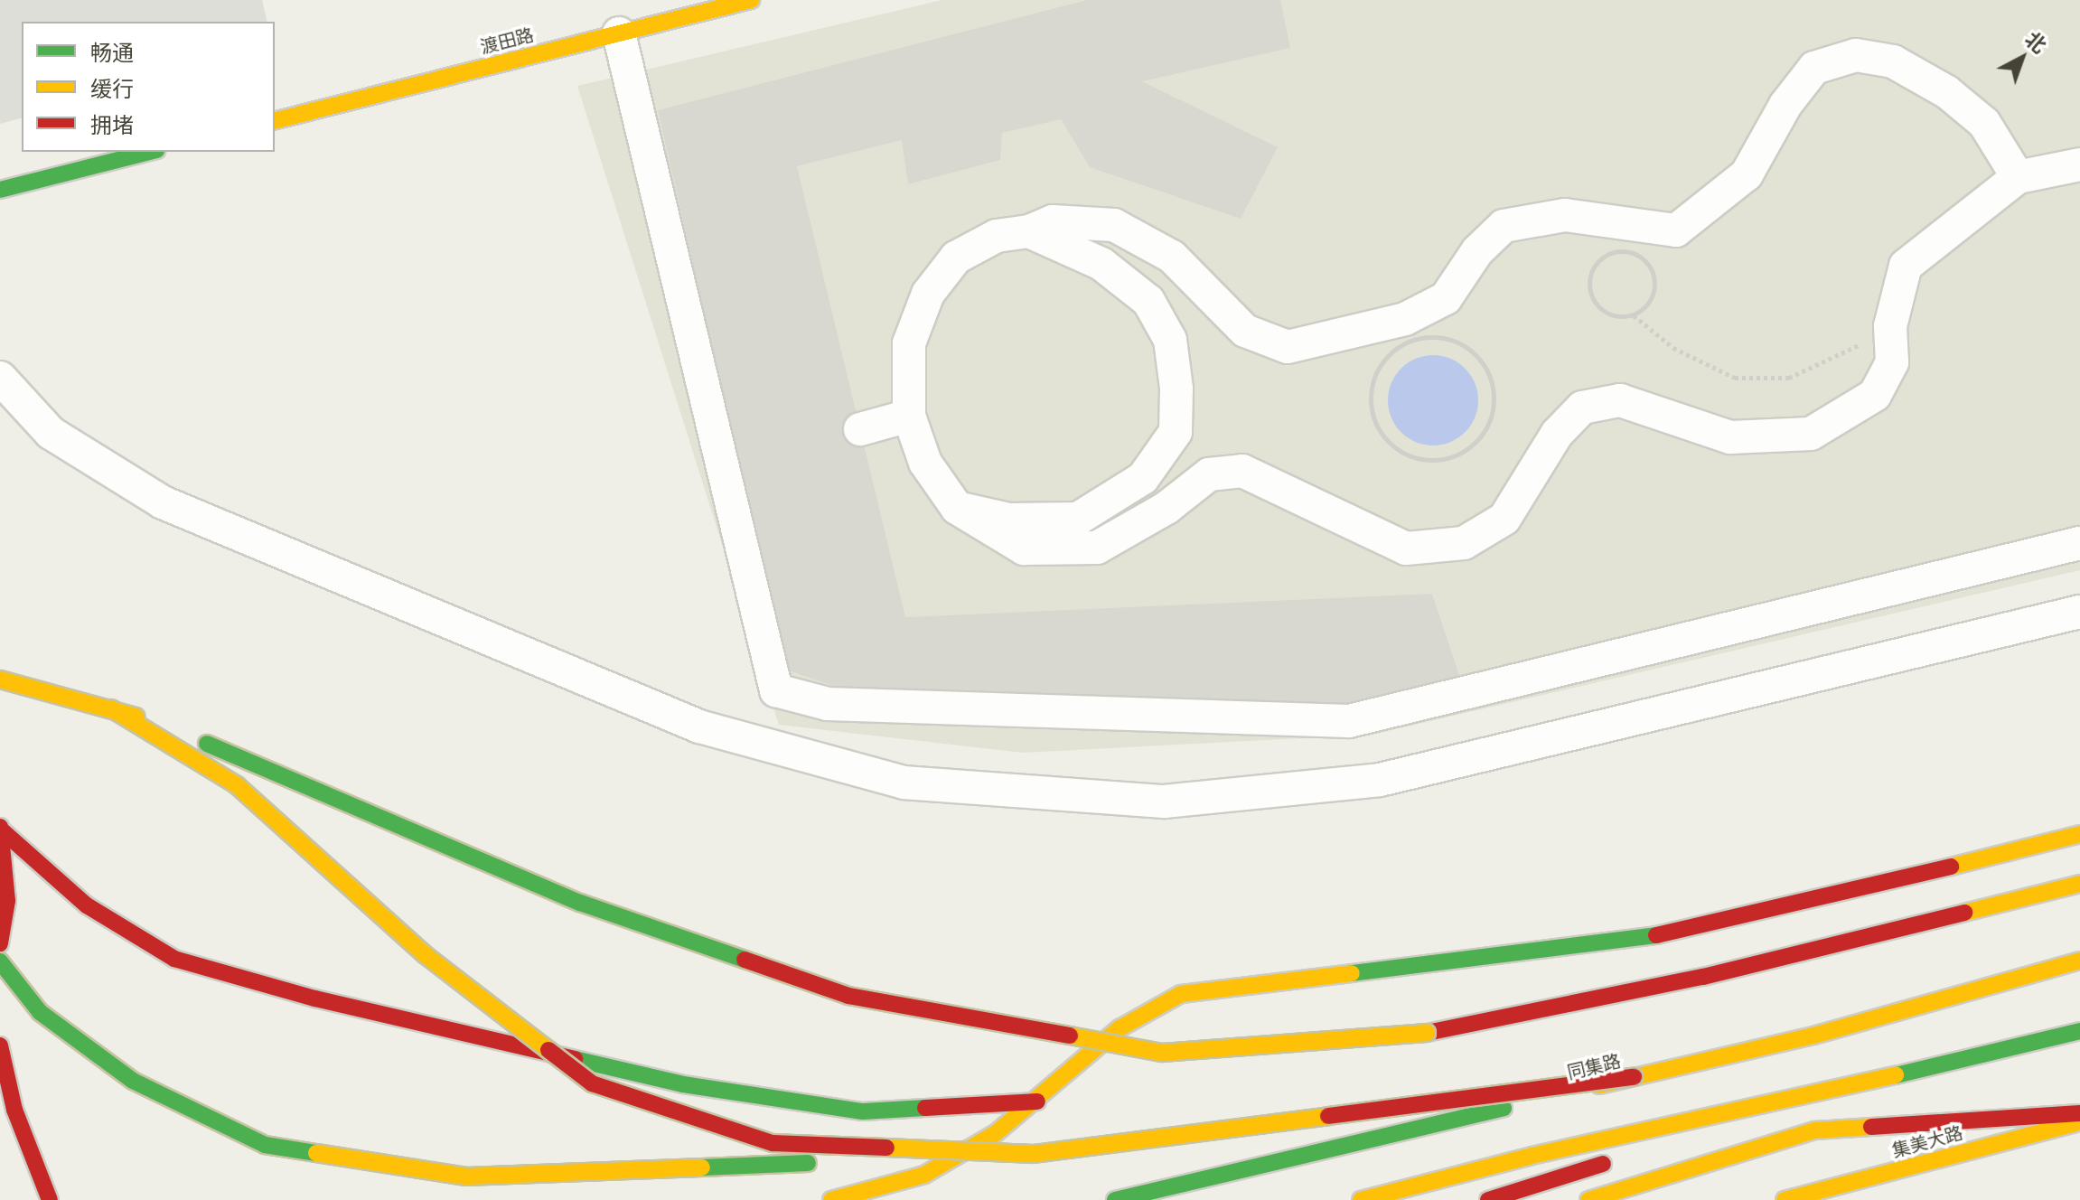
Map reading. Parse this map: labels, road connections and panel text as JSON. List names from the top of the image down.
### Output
{
  "streets": {
    "main road": ["渡田路", "同集路", "集美大路"]
  },
  "legend": ["畅通", "缓行", "拥堵"],
  "north": "top right"
}
